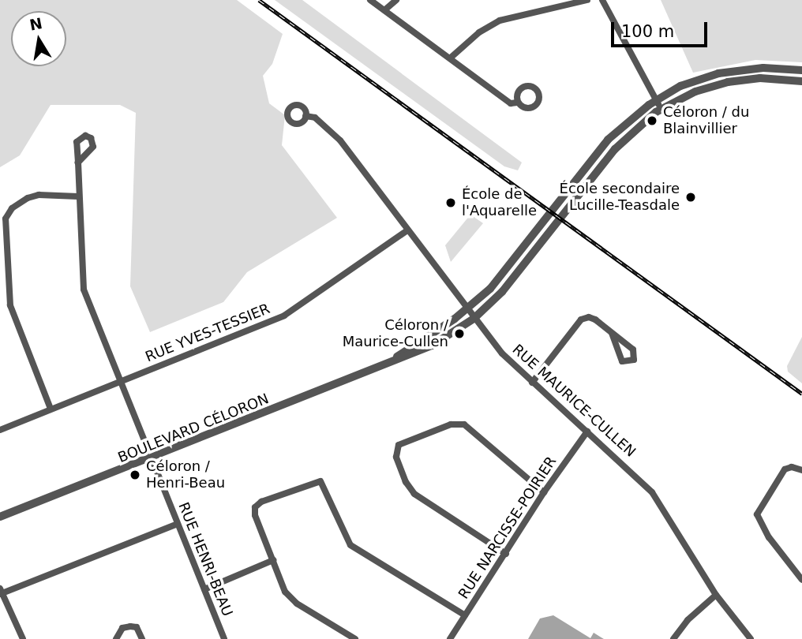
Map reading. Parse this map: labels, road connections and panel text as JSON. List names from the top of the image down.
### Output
{
  "streets": {
    "street": [
      "RUE YVES-TESSIER",
      "RUE MAURICE-CULLEN",
      "BOULEVARD CÉLORON",
      "RUE NARCISSE-POIRIER",
      "RUE HENRI-BEAU"
    ]
  },
  "crossings": [
    ["RUE YVES-TESSIER", "RUE MAURICE-CULLEN"],
    ["RUE YVES-TESSIER", "RUE HENRI-BEAU"],
    ["RUE MAURICE-CULLEN", "BOULEVARD CÉLORON"],
    ["RUE MAURICE-CULLEN", "RUE NARCISSE-POIRIER"],
    ["BOULEVARD CÉLORON", "RUE HENRI-BEAU"]
  ],
  "places": [
    "Céloron / du Blainvillier",
    "École secondaire Lucille-Teasdale",
    "École de l'Aquarelle",
    "Céloron / Maurice-Cullen",
    "Céloron / Henri-Beau"
  ],
  "scale_bar": "100 m",
  "north": "top"
}
